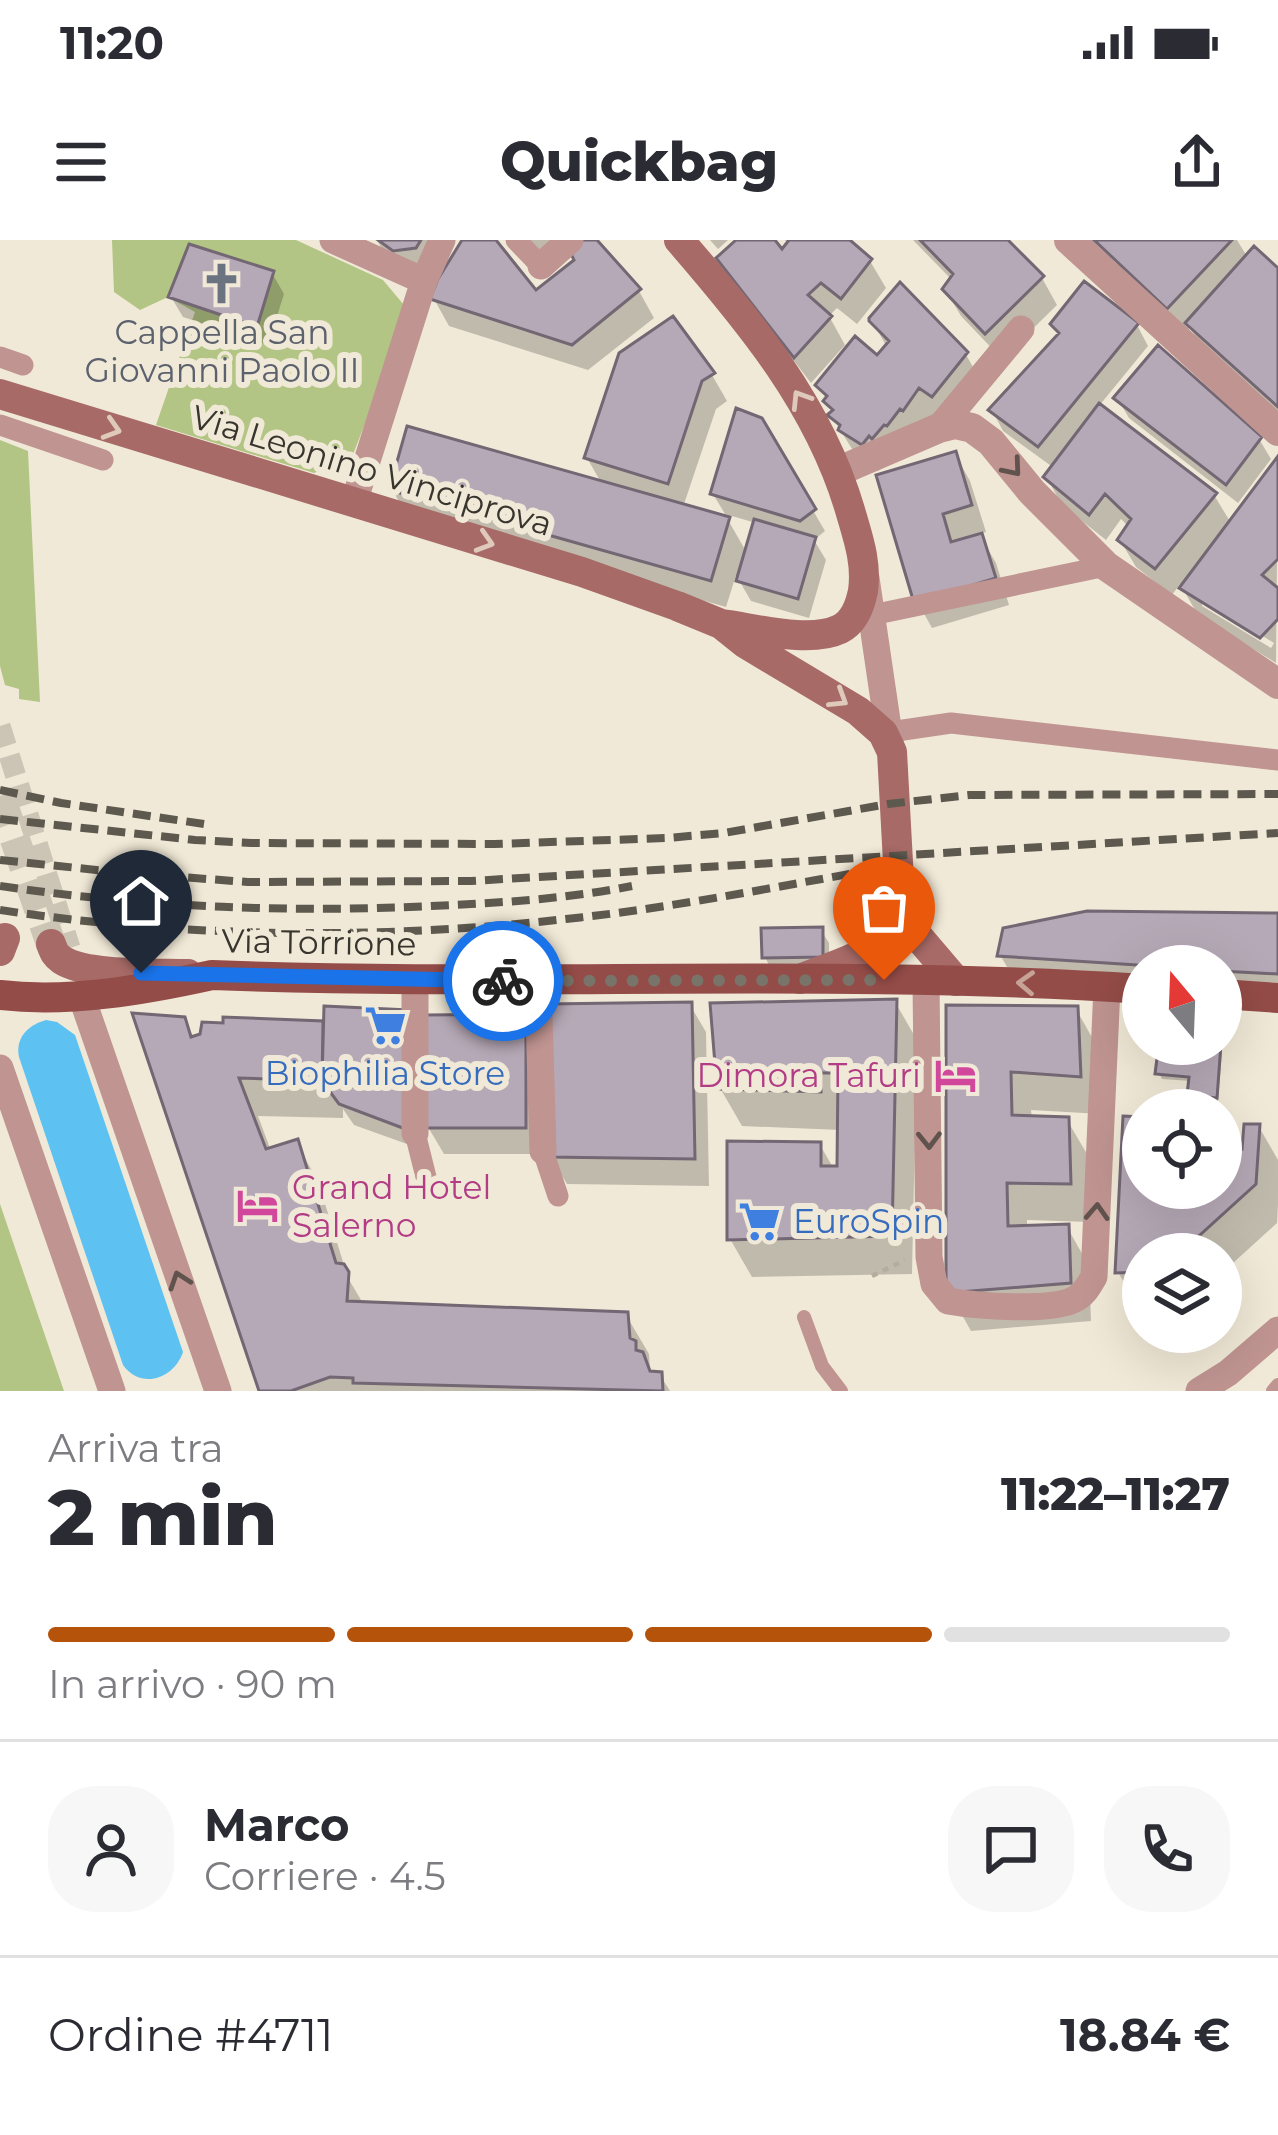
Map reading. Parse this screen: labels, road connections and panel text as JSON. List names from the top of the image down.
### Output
{
  "streets": {
    "main road": ["Via Leonino Vinciprova", "Via Torrione"]
  },
  "one_way": ["Via Leonino Vinciprova"],
  "places": {
    "church": ["Cappella San Giovanni Paolo II"],
    "supermarket": ["Biophilia Store", "EuroSpin"],
    "hotel": ["Dimora Tafuri", "Grand Hotel Salerno"]
  },
  "north": "top",
  "page": {
    "status": "11:20",
    "header": "Quickbag",
    "heading": ["2 min", "Arriva tra", "11:22–11:27"],
    "panel": [
      "Marco",
      "Corriere · 4.5",
      "Ordine #4711",
      "18.84 €"
    ],
    "bar": "In arrivo · 90 m"
  }
}
